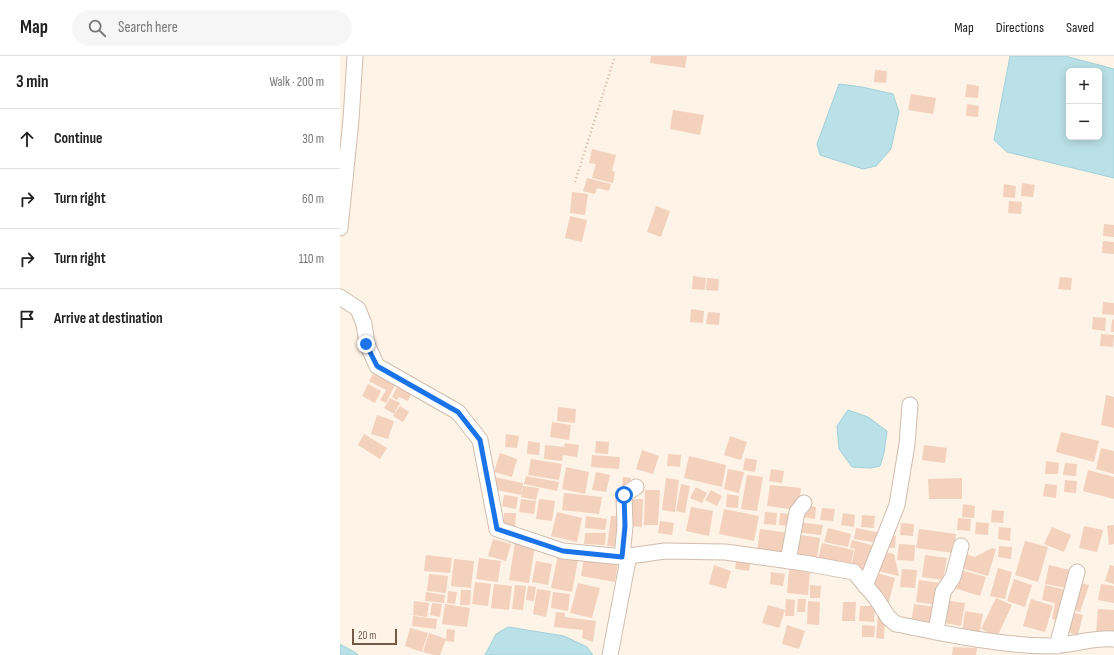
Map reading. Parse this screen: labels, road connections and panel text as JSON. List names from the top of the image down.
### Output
{
  "scale_bar": "20 m",
  "page": {
    "header": "Map",
    "search": "Search here",
    "nav": ["Map", "Directions", "Saved"],
    "heading": ["3 min", "Walk · 200 m"],
    "map_buttons": ["+", "−"],
    "list": [
      ["Continue", "30 m"],
      ["Turn right", "60 m"],
      ["Turn right", "110 m"],
      "Arrive at destination"
    ],
    "scale": "20 m"
  }
}
